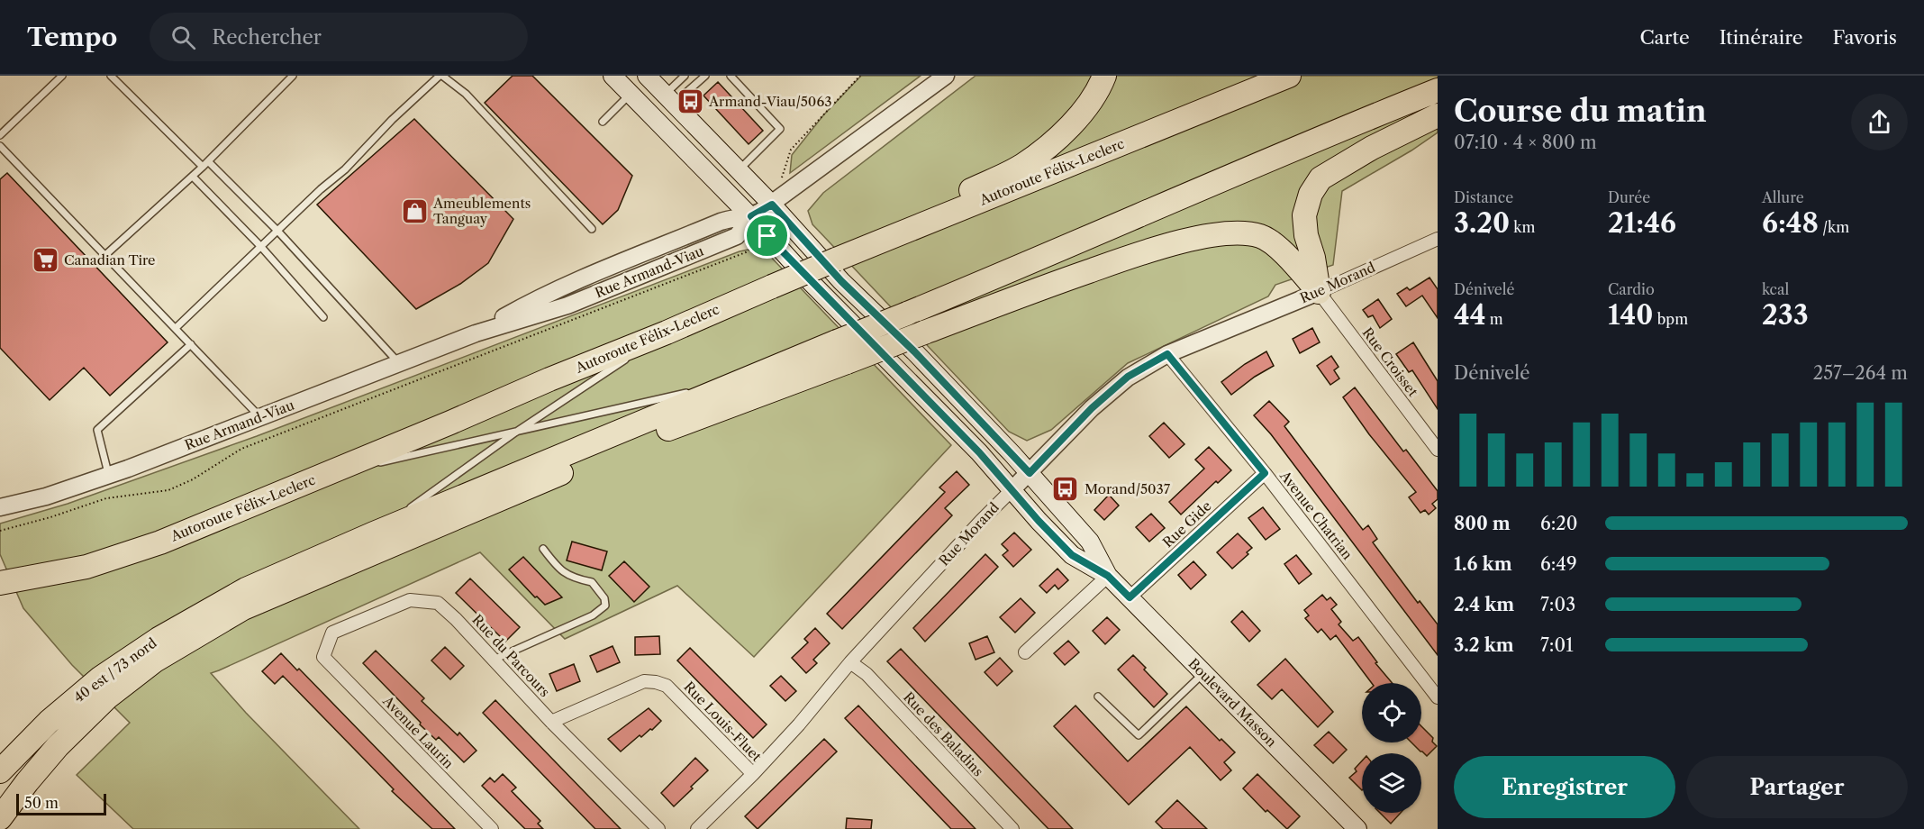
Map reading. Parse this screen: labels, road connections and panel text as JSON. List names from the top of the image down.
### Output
{
  "streets": {
    "highway": ["Autoroute Félix-Leclerc", "40 est / 73 nord"],
    "main road": ["Boulevard Masson"],
    "street": [
      "Rue Armand-Viau",
      "Rue Morand",
      "Rue Croisset",
      "Avenue Chatrian",
      "Rue Gide",
      "Rue du Parcours",
      "Rue Louis-Fluet",
      "Avenue Laurin",
      "Rue des Baladins"
    ]
  },
  "crossings": [
    ["Rue Armand-Viau", "Boulevard Masson"],
    ["Rue Morand", "Rue Croisset"],
    ["Rue Morand", "Avenue Chatrian"],
    ["Rue Morand", "Boulevard Masson"],
    ["Rue Morand", "Rue Louis-Fluet"],
    ["Rue Morand", "Rue des Baladins"],
    ["Avenue Chatrian", "Rue Gide"],
    ["Rue Gide", "Boulevard Masson"],
    ["Rue du Parcours", "Rue Louis-Fluet"],
    ["Rue du Parcours", "Avenue Laurin"]
  ],
  "places": {
    "bus stop": ["Armand-Viau/5063", "Morand/5037"],
    "shop": ["Ameublements Tanguay"],
    "supermarket": ["Canadian Tire"]
  },
  "scale_bar": "50 m",
  "page": {
    "header": "Tempo",
    "search": "Rechercher",
    "nav": ["Carte", "Itinéraire", "Favoris"],
    "heading": ["Course du matin", "07:10 · 4 × 800 m"],
    "stats": [
      ["Distance", "3.20 km"],
      ["Durée", "21:46"],
      ["Allure", "6:48 /km"],
      ["Dénivelé", "44 m"],
      ["Cardio", "140 bpm"],
      ["kcal", "233"]
    ],
    "chart": ["Dénivelé", "257–264 m"],
    "list": [
      {
        "name": "800 m",
        "note": "6:20"
      },
      {
        "name": "1.6 km",
        "note": "6:49"
      },
      {
        "name": "2.4 km",
        "note": "7:03"
      },
      {
        "name": "3.2 km",
        "note": "7:01"
      }
    ],
    "buttons": ["Enregistrer", "Partager"],
    "scale": "50 m"
  }
}
